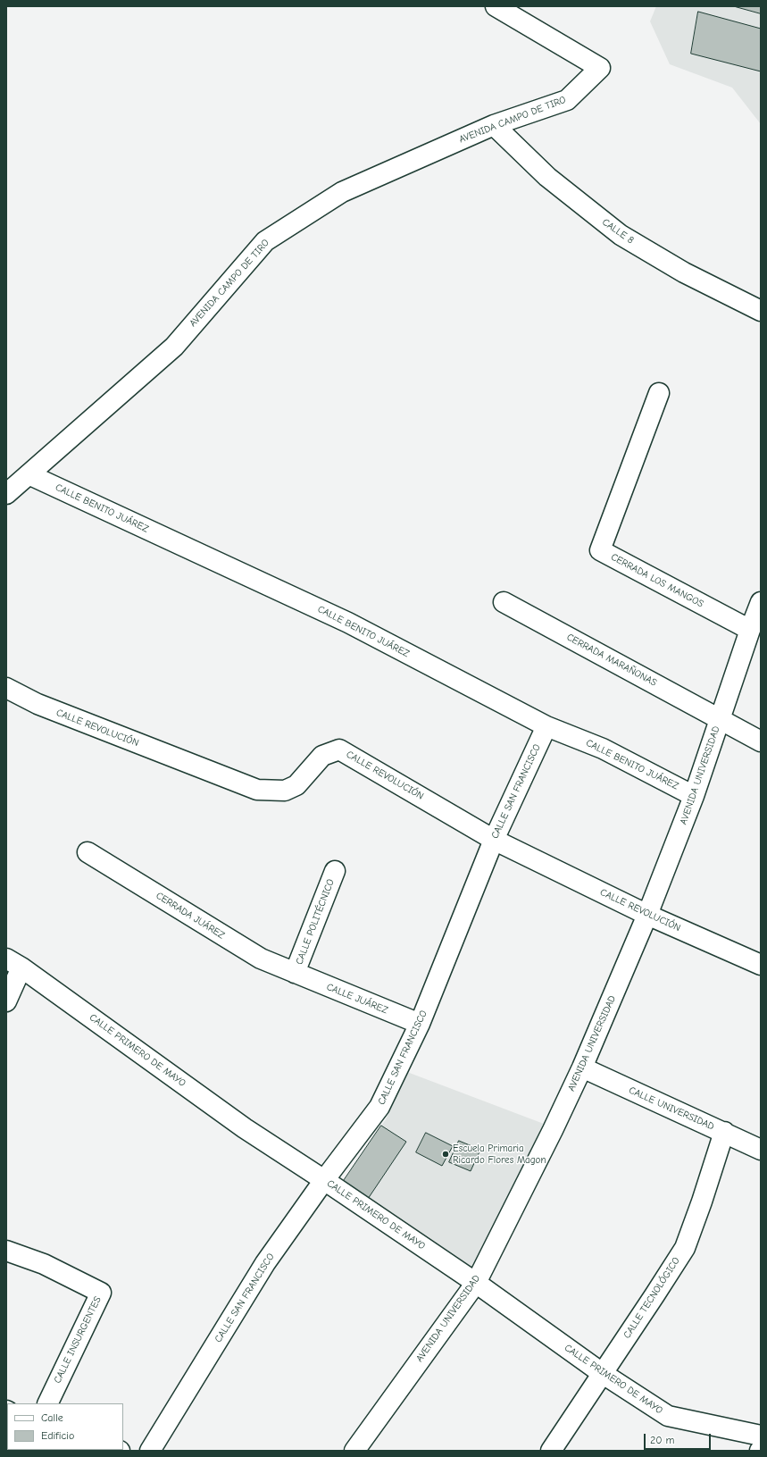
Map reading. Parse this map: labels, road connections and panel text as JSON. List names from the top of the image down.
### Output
{
  "streets": {
    "street": [
      "AVENIDA CAMPO DE TIRO",
      "CALLE 8",
      "CALLE BENITO JUÁREZ",
      "CERRADA LOS MANGOS",
      "CERRADA MARAÑONAS",
      "CALLE REVOLUCIÓN",
      "AVENIDA UNIVERSIDAD",
      "CALLE SAN FRANCISCO",
      "CERRADA JUÁREZ",
      "CALLE POLITÉCNICO",
      "CALLE JUÁREZ",
      "CALLE PRIMERO DE MAYO",
      "CALLE UNIVERSIDAD",
      "CALLE TECNOLÓGICO",
      "CALLE INSURGENTES"
    ]
  },
  "crossings": [
    ["AVENIDA CAMPO DE TIRO", "CALLE 8"],
    ["AVENIDA CAMPO DE TIRO", "CALLE BENITO JUÁREZ"],
    ["CALLE BENITO JUÁREZ", "AVENIDA UNIVERSIDAD"],
    ["CALLE BENITO JUÁREZ", "CALLE SAN FRANCISCO"],
    ["CERRADA LOS MANGOS", "AVENIDA UNIVERSIDAD"],
    ["CERRADA MARAÑONAS", "AVENIDA UNIVERSIDAD"],
    ["CALLE REVOLUCIÓN", "AVENIDA UNIVERSIDAD"],
    ["CALLE REVOLUCIÓN", "CALLE SAN FRANCISCO"],
    ["AVENIDA UNIVERSIDAD", "CALLE PRIMERO DE MAYO"],
    ["AVENIDA UNIVERSIDAD", "CALLE UNIVERSIDAD"],
    ["CALLE SAN FRANCISCO", "CALLE JUÁREZ"],
    ["CALLE SAN FRANCISCO", "CALLE PRIMERO DE MAYO"],
    ["CERRADA JUÁREZ", "CALLE POLITÉCNICO"],
    ["CERRADA JUÁREZ", "CALLE JUÁREZ"],
    ["CALLE POLITÉCNICO", "CALLE JUÁREZ"],
    ["CALLE PRIMERO DE MAYO", "CALLE TECNOLÓGICO"],
    ["CALLE UNIVERSIDAD", "CALLE TECNOLÓGICO"]
  ],
  "places": ["Escuela Primaria Ricardo Flores Magon"],
  "legend": ["Calle", "Edificio"],
  "scale_bar": "20 m"
}
